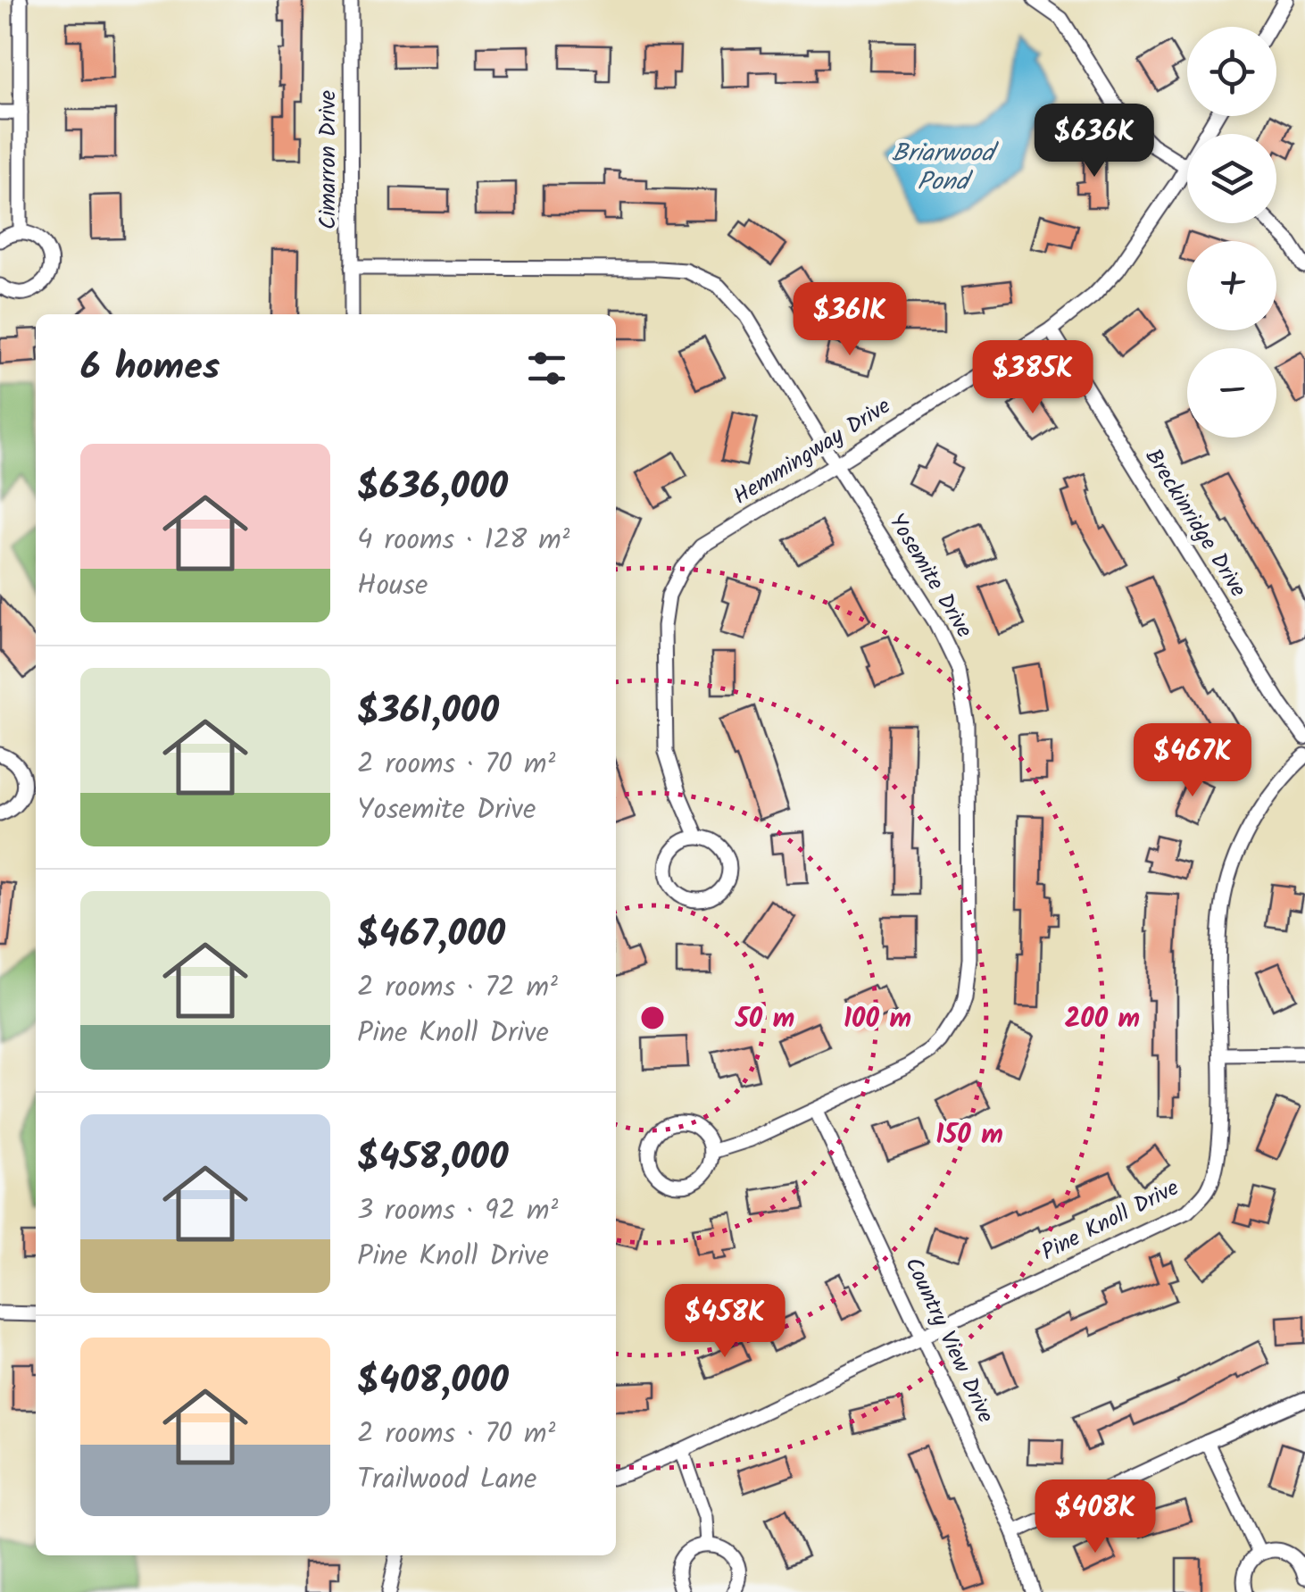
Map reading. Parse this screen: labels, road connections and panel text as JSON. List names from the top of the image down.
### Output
{
  "streets": {
    "street": [
      "Cimarron Drive",
      "Hemmingway Drive",
      "Breckinridge Drive",
      "Yosemite Drive",
      "Pine Knoll Drive",
      "Country View Drive"
    ]
  },
  "crossings": [
    ["Cimarron Drive", "Yosemite Drive"],
    ["Hemmingway Drive", "Breckinridge Drive"],
    ["Hemmingway Drive", "Yosemite Drive"],
    ["Yosemite Drive", "Country View Drive"],
    ["Pine Knoll Drive", "Country View Drive"]
  ],
  "water": ["Briarwood Pond"],
  "page": {
    "map_buttons": ["+", "−"],
    "price": [
      "$636K",
      "$361K",
      "$385K",
      "$467K",
      "$458K",
      "$408K"
    ],
    "heading": "6 homes",
    "list": [
      {
        "name": "$636,000",
        "note": "4 rooms · 128 m² · House"
      },
      {
        "name": "$361,000",
        "note": "2 rooms · 70 m² · Yosemite Drive"
      },
      {
        "name": "$467,000",
        "note": "2 rooms · 72 m² · Pine Knoll Drive"
      },
      {
        "name": "$458,000",
        "note": "3 rooms · 92 m² · Pine Knoll Drive"
      },
      {
        "name": "$408,000",
        "note": "2 rooms · 70 m² · Trailwood Lane"
      }
    ]
  },
  "rings": [
    "50 m",
    "100 m",
    "200 m",
    "150 m"
  ]
}
